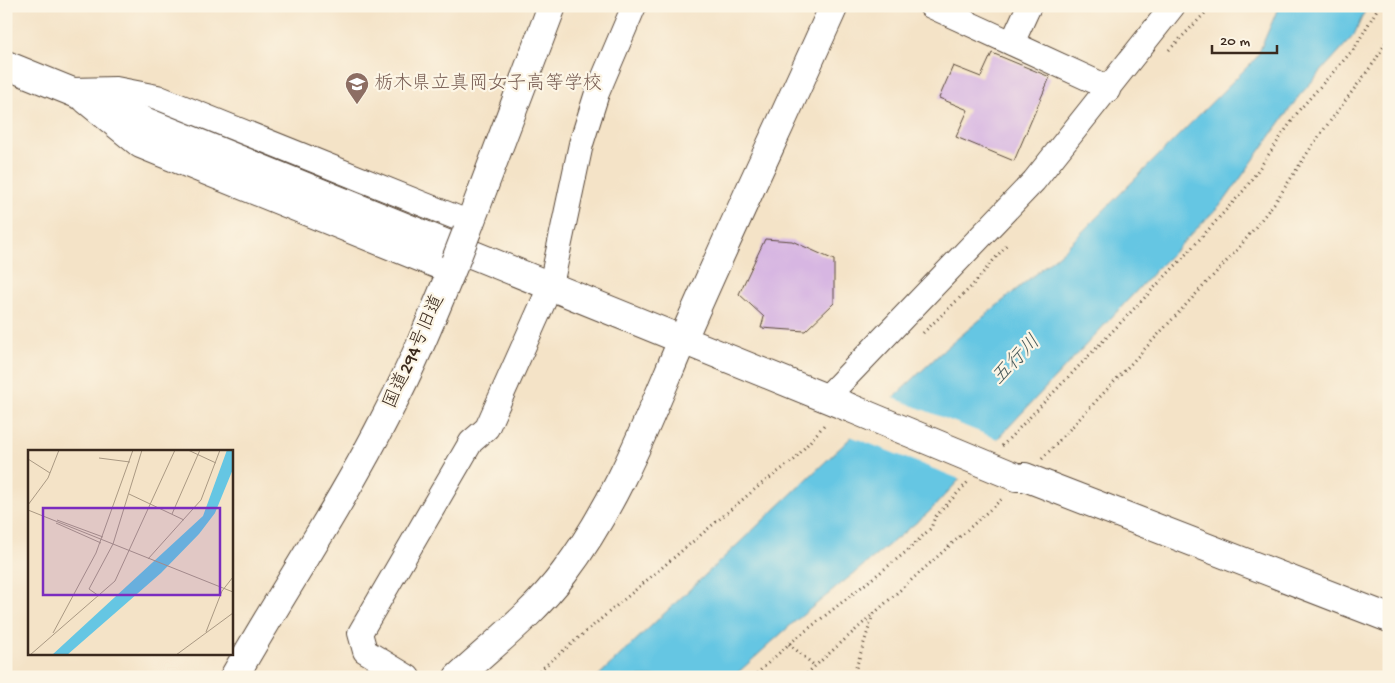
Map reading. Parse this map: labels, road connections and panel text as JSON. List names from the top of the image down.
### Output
{
  "streets": {
    "street": ["国道294号旧道"]
  },
  "water": ["五行川"],
  "places": {
    "school or university": ["栃木県立真岡女子高等学校"]
  },
  "scale_bar": "20 m"
}
